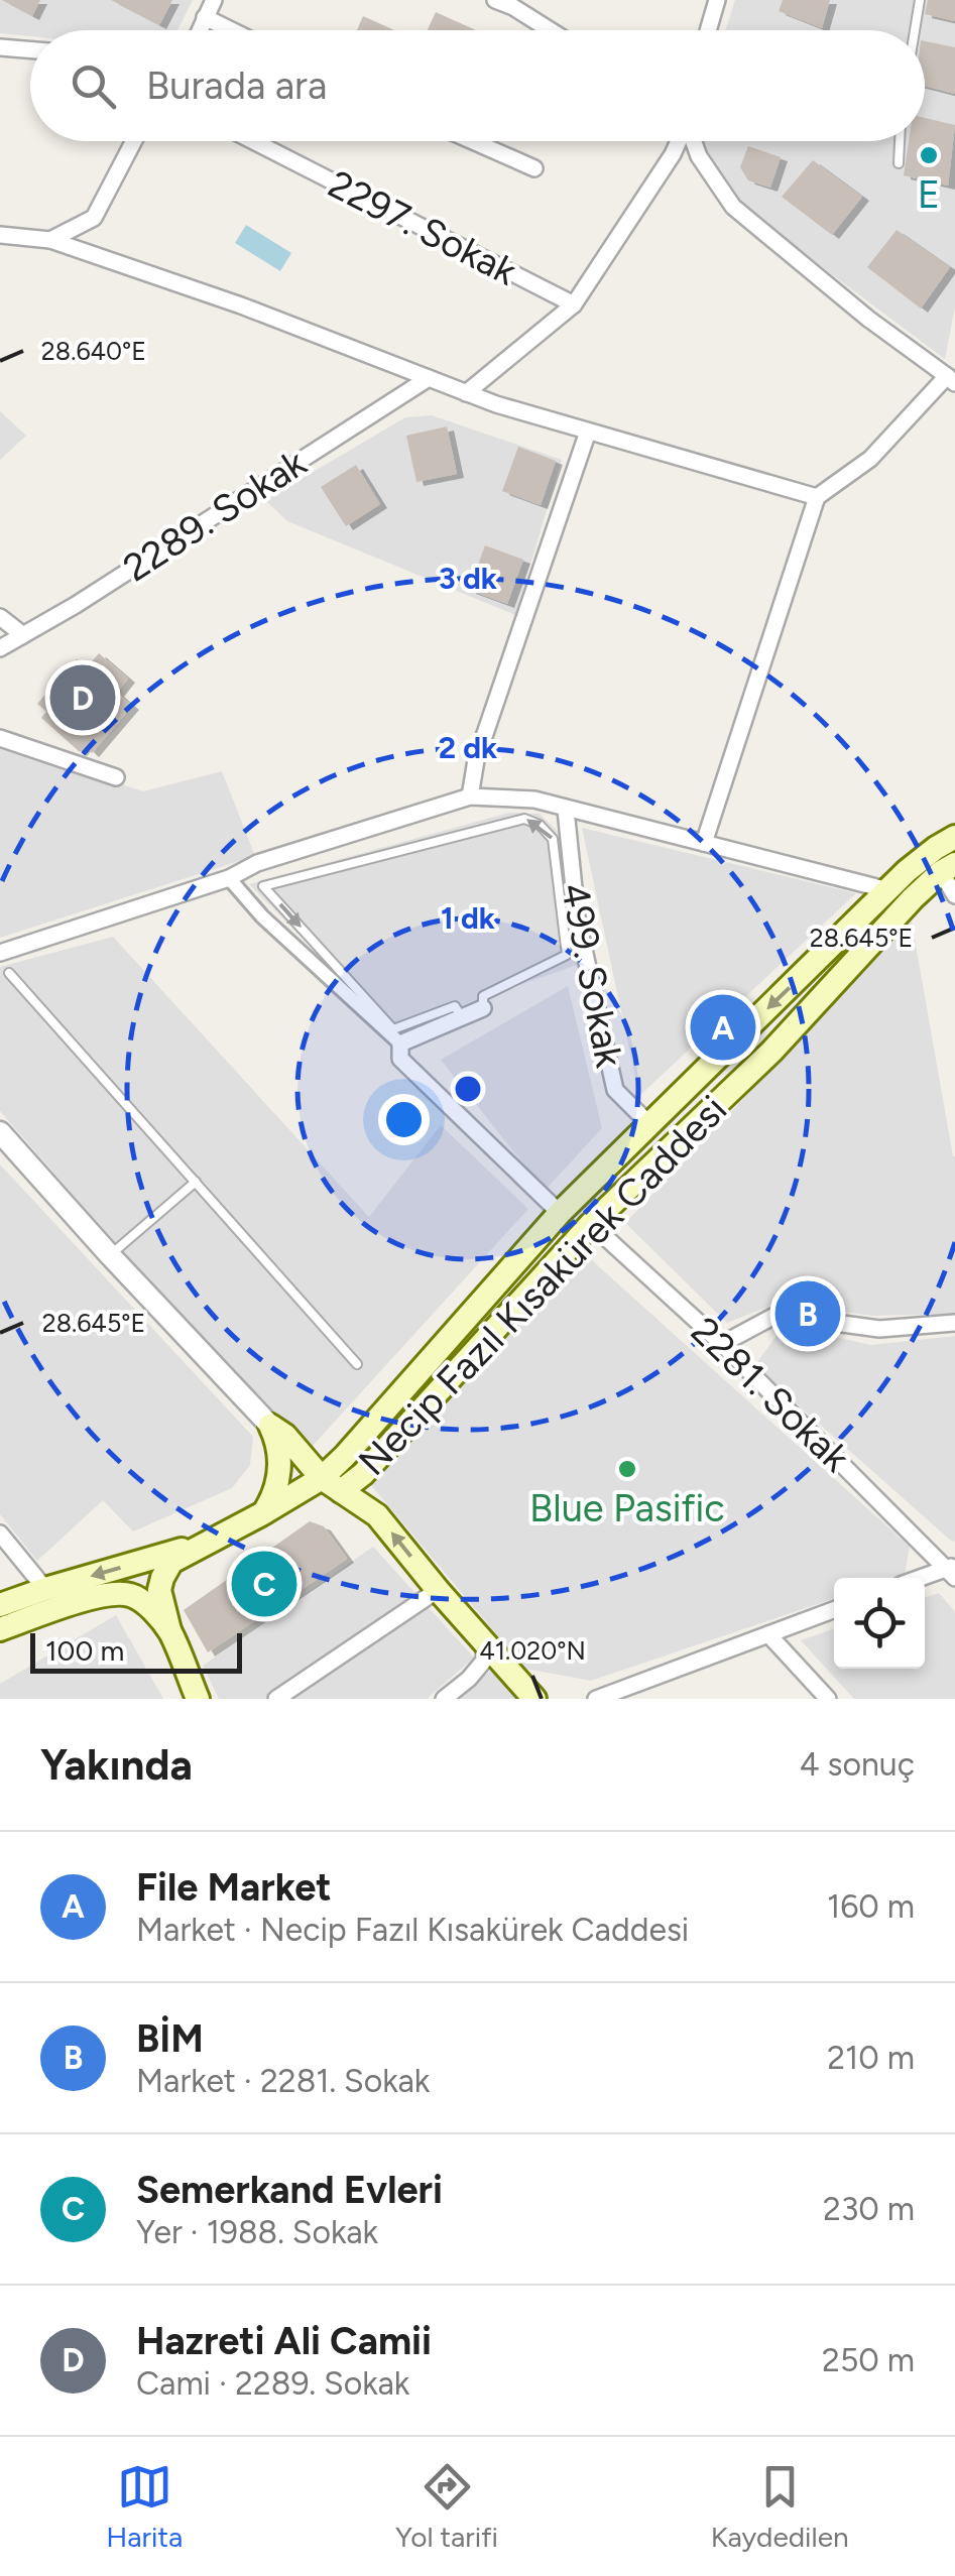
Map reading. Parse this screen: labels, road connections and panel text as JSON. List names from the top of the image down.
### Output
{
  "streets": {
    "main road": ["Necip Fazıl Kısakürek Caddesi"],
    "street": [
      "2297. Sokak",
      "2289. Sokak",
      "499. Sokak",
      "2281. Sokak"
    ]
  },
  "crossings": [
    ["499. Sokak", "Necip Fazıl Kısakürek Caddesi"],
    ["Necip Fazıl Kısakürek Caddesi", "2281. Sokak"]
  ],
  "places": ["E", "Blue Pasific"],
  "scale_bar": "100 m",
  "page": {
    "search": "Burada ara",
    "pins": [
      "D",
      "A",
      "B",
      "C"
    ],
    "scale": "100 m",
    "heading": ["Yakında", "4 sonuç"],
    "list": [
      {
        "mark": "A",
        "name": "File Market",
        "note": "Market · Necip Fazıl Kısakürek Caddesi",
        "value": "160 m"
      },
      {
        "mark": "B",
        "name": "BİM",
        "note": "Market · 2281. Sokak",
        "value": "210 m"
      },
      {
        "mark": "C",
        "name": "Semerkand Evleri",
        "note": "Yer · 1988. Sokak",
        "value": "230 m"
      },
      {
        "mark": "D",
        "name": "Hazreti Ali Camii",
        "note": "Cami · 2289. Sokak",
        "value": "250 m"
      }
    ],
    "nav": ["Harita", "Yol tarifi", "Kaydedilen"]
  },
  "coordinates": ["28.640°E", "28.645°E", "41.020°N"],
  "rings": ["3 dk", "2 dk", "1 dk"]
}
